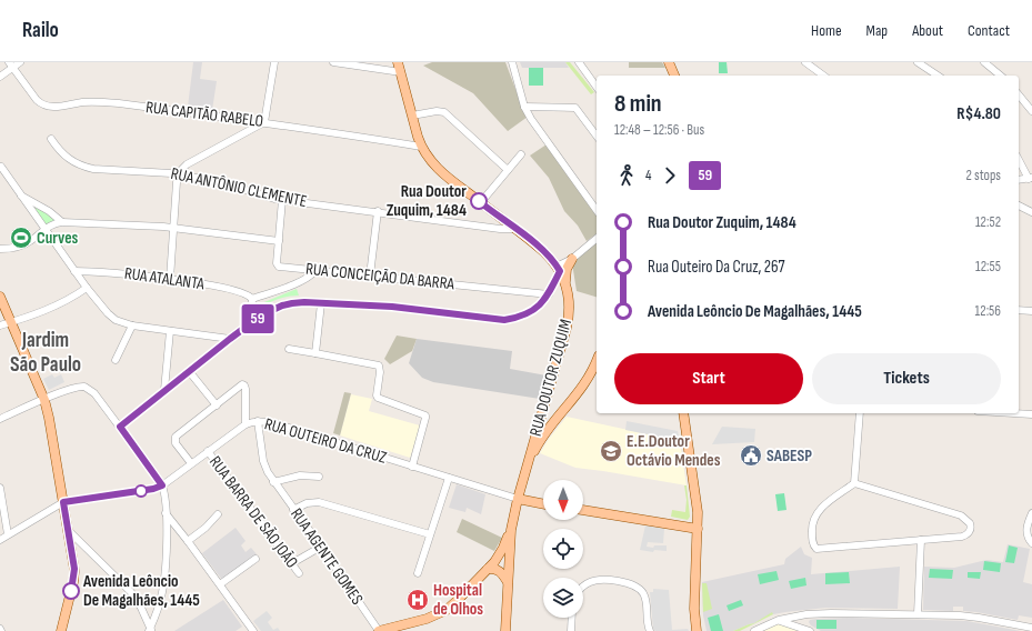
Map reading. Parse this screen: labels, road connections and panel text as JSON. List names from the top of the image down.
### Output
{
  "streets": {
    "main road": ["RUA DOUTOR ZUQUIM"],
    "street": [
      "RUA CAPITÃO RABELO",
      "RUA ANTÔNIO CLEMENTE",
      "RUA CONCEIÇÃO DA BARRA",
      "RUA ATALANTA",
      "RUA OUTEIRO DA CRUZ",
      "RUA BARRA DE SÃO JOÃO",
      "RUA AGENTE GOMES"
    ]
  },
  "crossings": [
    ["RUA CAPITÃO RABELO", "RUA DOUTOR ZUQUIM"],
    ["RUA ANTÔNIO CLEMENTE", "RUA CONCEIÇÃO DA BARRA"],
    ["RUA ANTÔNIO CLEMENTE", "RUA DOUTOR ZUQUIM"],
    ["RUA DOUTOR ZUQUIM", "RUA OUTEIRO DA CRUZ"],
    ["RUA OUTEIRO DA CRUZ", "RUA BARRA DE SÃO JOÃO"],
    ["RUA OUTEIRO DA CRUZ", "RUA AGENTE GOMES"]
  ],
  "districts": ["Jardim São Paulo"],
  "places": {
    "other": ["Rua Doutor Zuquim, 1484", "Avenida Leôncio De Magalhães, 1445"],
    "sports": ["Curves"],
    "school or university": ["E.E.Doutor Octávio Mendes"],
    "public building": ["SABESP"],
    "hospital": ["Hospital de Olhos"]
  },
  "lines": ["bus line 59"],
  "north": "bottom",
  "page": {
    "header": "Railo",
    "nav": [
      "Home",
      "Map",
      "About",
      "Contact"
    ],
    "on_map": "59",
    "heading": ["8 min", "12:48 – 12:56 · Bus", "R$4.80"],
    "legs": ["4", "59", "2 stops"],
    "list": [
      {
        "name": "Rua Doutor Zuquim, 1484",
        "value": "12:52"
      },
      {
        "name": "Rua Outeiro Da Cruz, 267",
        "value": "12:55"
      },
      {
        "name": "Avenida Leôncio De Magalhães, 1445",
        "value": "12:56"
      }
    ],
    "buttons": ["Start", "Tickets"]
  }
}
